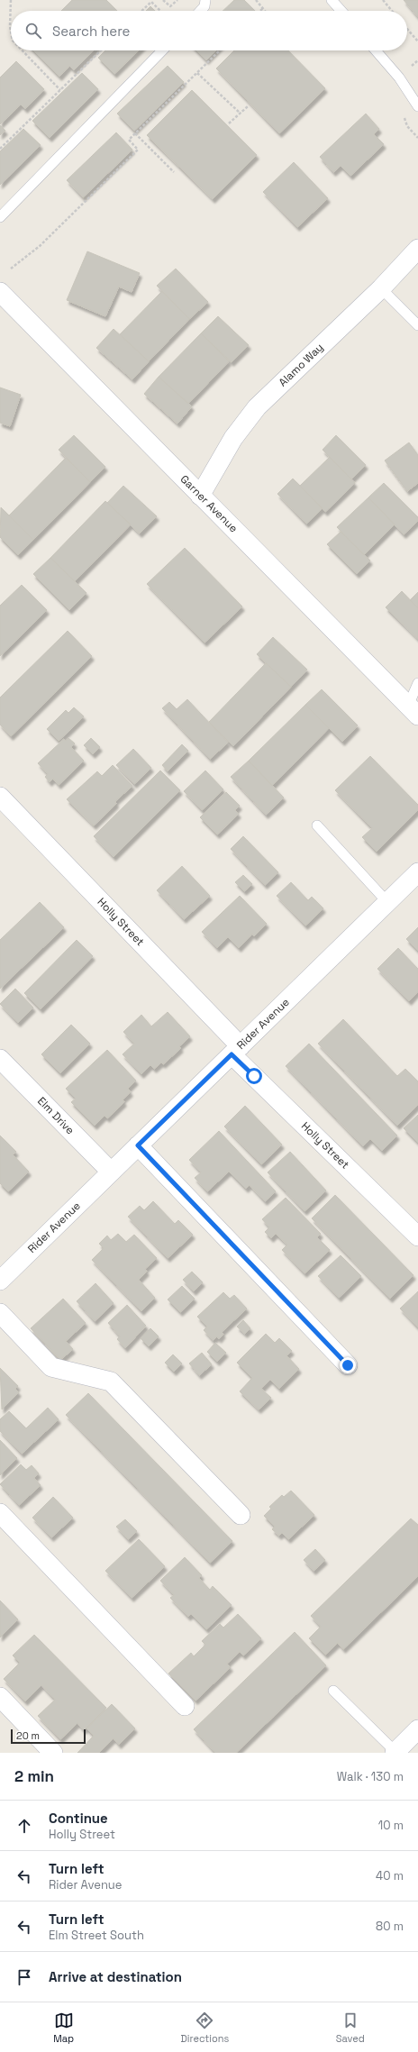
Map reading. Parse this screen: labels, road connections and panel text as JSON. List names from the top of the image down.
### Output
{
  "streets": {
    "street": [
      "Alamo Way",
      "Garner Avenue",
      "Holly Street",
      "Rider Avenue",
      "Elm Drive"
    ]
  },
  "crossings": [
    ["Alamo Way", "Garner Avenue"],
    ["Holly Street", "Rider Avenue"],
    ["Rider Avenue", "Elm Drive"]
  ],
  "scale_bar": "20 m",
  "page": {
    "search": "Search here",
    "scale": "20 m",
    "heading": ["2 min", "Walk · 130 m"],
    "list": [
      ["Continue", "Holly Street", "10 m"],
      ["Turn left", "Rider Avenue", "40 m"],
      ["Turn left", "Elm Street South", "80 m"],
      "Arrive at destination"
    ],
    "nav": ["Map", "Directions", "Saved"]
  }
}
